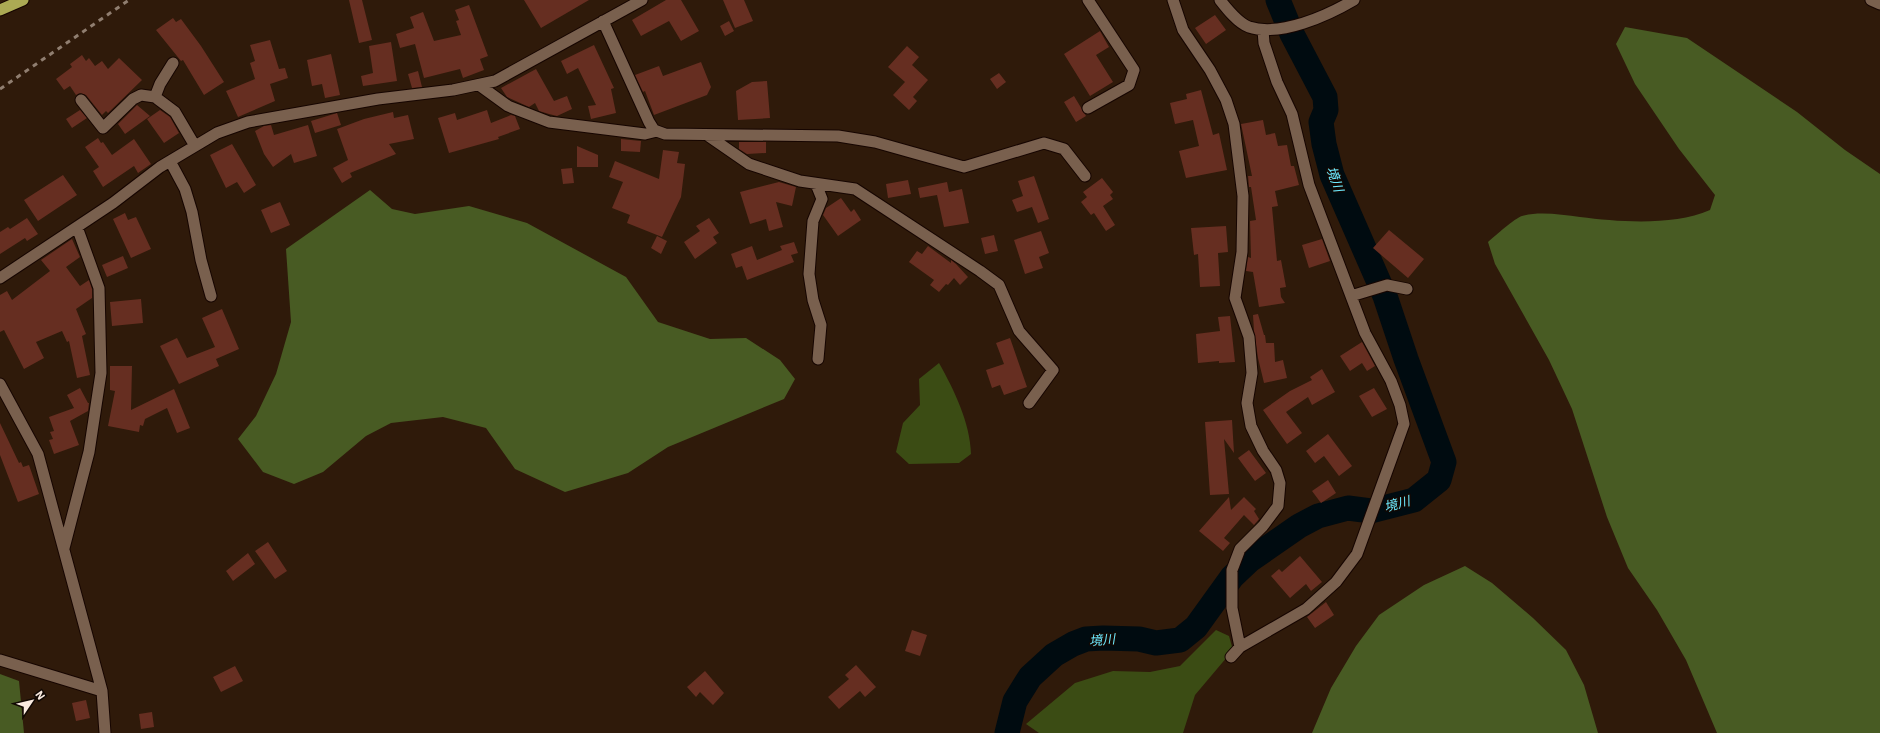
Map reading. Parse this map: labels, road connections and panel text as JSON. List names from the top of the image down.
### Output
{
  "water": ["境川"],
  "north": "top right"
}
